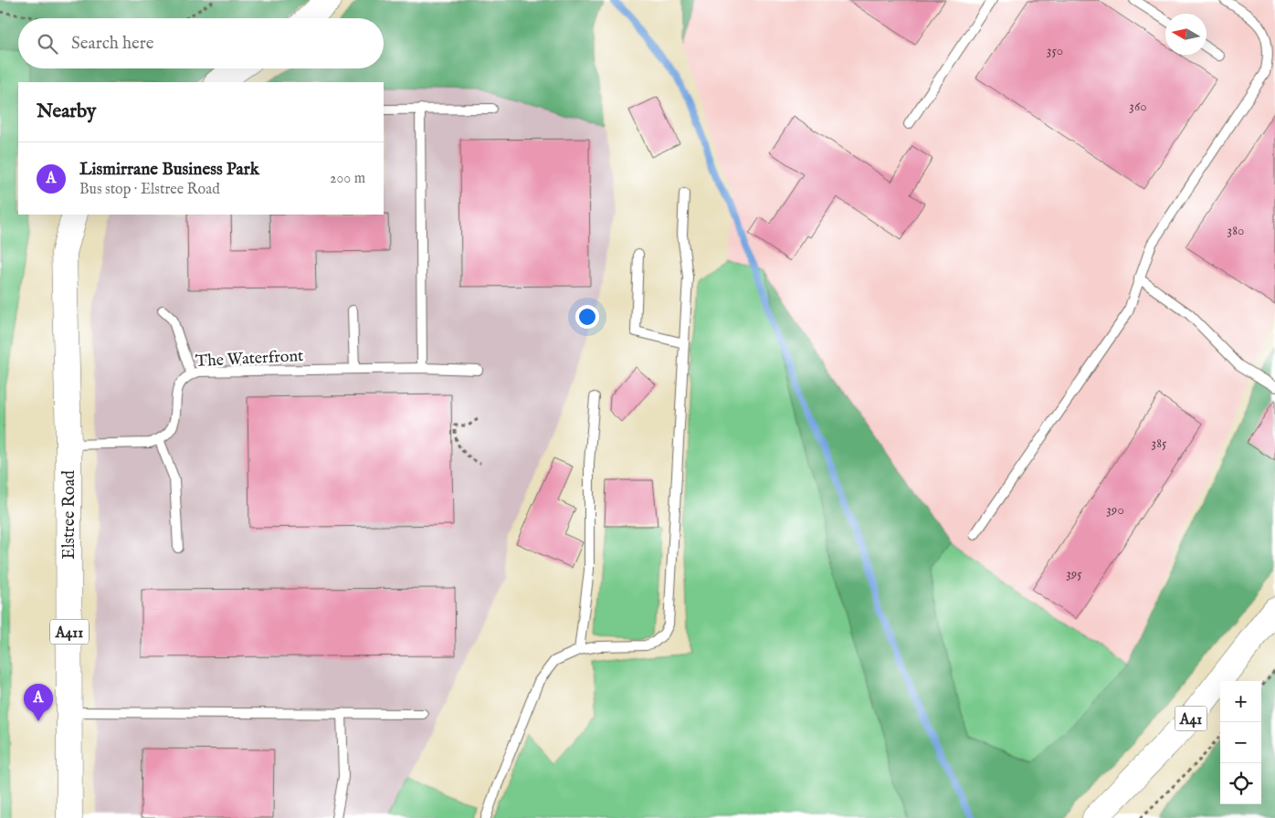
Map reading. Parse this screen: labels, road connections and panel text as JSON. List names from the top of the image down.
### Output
{
  "streets": {
    "main road": ["Elstree Road", "A411", "A41"],
    "lane": ["The Waterfront"]
  },
  "house_numbers": [
    "350",
    "360",
    "380",
    "385",
    "390",
    "395"
  ],
  "north": "left",
  "page": {
    "search": "Search here",
    "heading": "Nearby",
    "list": [
      {
        "mark": "A",
        "name": "Lismirrane Business Park",
        "note": "Bus stop · Elstree Road",
        "value": "200 m"
      }
    ],
    "map_buttons": ["+", "−"],
    "pins": "A"
  }
}
